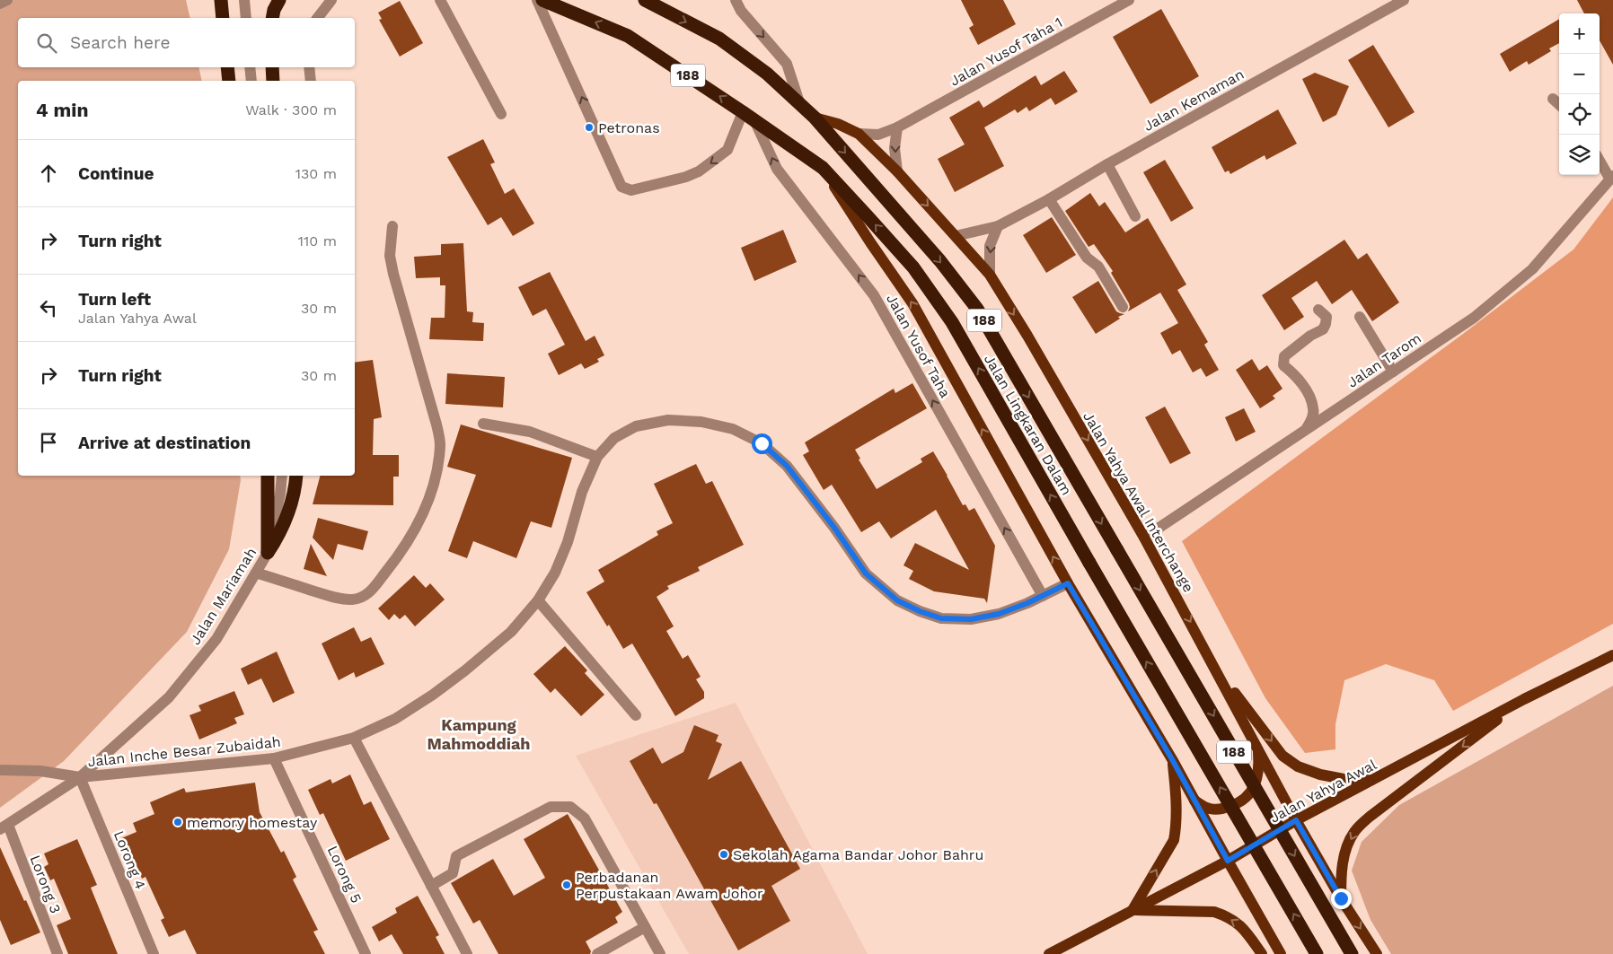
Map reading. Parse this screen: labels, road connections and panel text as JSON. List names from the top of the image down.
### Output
{
  "streets": {
    "highway": ["188", "Jalan Lingkaran Dalam"],
    "main road": ["Jalan Yahya Awal Interchange", "Jalan Yahya Awal"],
    "street": [
      "Jalan Yusof Taha 1",
      "Jalan Kemaman",
      "Jalan Yusof Taha",
      "Jalan Tarom",
      "Jalan Mariamah",
      "Jalan Inche Besar Zubaidah",
      "Lorong 4",
      "Lorong 5",
      "Lorong 3"
    ]
  },
  "crossings": [
    ["Jalan Yusof Taha 1", "Jalan Yahya Awal Interchange"],
    ["Jalan Kemaman", "Jalan Yahya Awal Interchange"],
    ["Jalan Yusof Taha", "Jalan Lingkaran Dalam"],
    ["Jalan Yusof Taha", "Jalan Inche Besar Zubaidah"],
    ["Jalan Tarom", "Jalan Yahya Awal Interchange"],
    ["Jalan Lingkaran Dalam", "Jalan Yahya Awal Interchange"],
    ["Jalan Yahya Awal Interchange", "Jalan Yahya Awal"],
    ["Jalan Mariamah", "Jalan Inche Besar Zubaidah"],
    ["Jalan Mariamah", "Lorong 4"],
    ["Jalan Mariamah", "Lorong 3"],
    ["Jalan Inche Besar Zubaidah", "Lorong 4"],
    ["Jalan Inche Besar Zubaidah", "Lorong 5"]
  ],
  "one_way": ["Jalan Yusof Taha"],
  "districts": ["Kampung Mahmoddiah"],
  "places": [
    "Petronas",
    "memory homestay",
    "Sekolah Agama Bandar Johor Bahru",
    "Perbadanan Perpustakaan Awam Johor"
  ],
  "page": {
    "map_buttons": ["+", "−"],
    "search": "Search here",
    "heading": ["4 min", "Walk · 300 m"],
    "list": [
      ["Continue", "130 m"],
      ["Turn right", "110 m"],
      ["Turn left", "Jalan Yahya Awal", "30 m"],
      ["Turn right", "30 m"],
      "Arrive at destination"
    ]
  }
}
